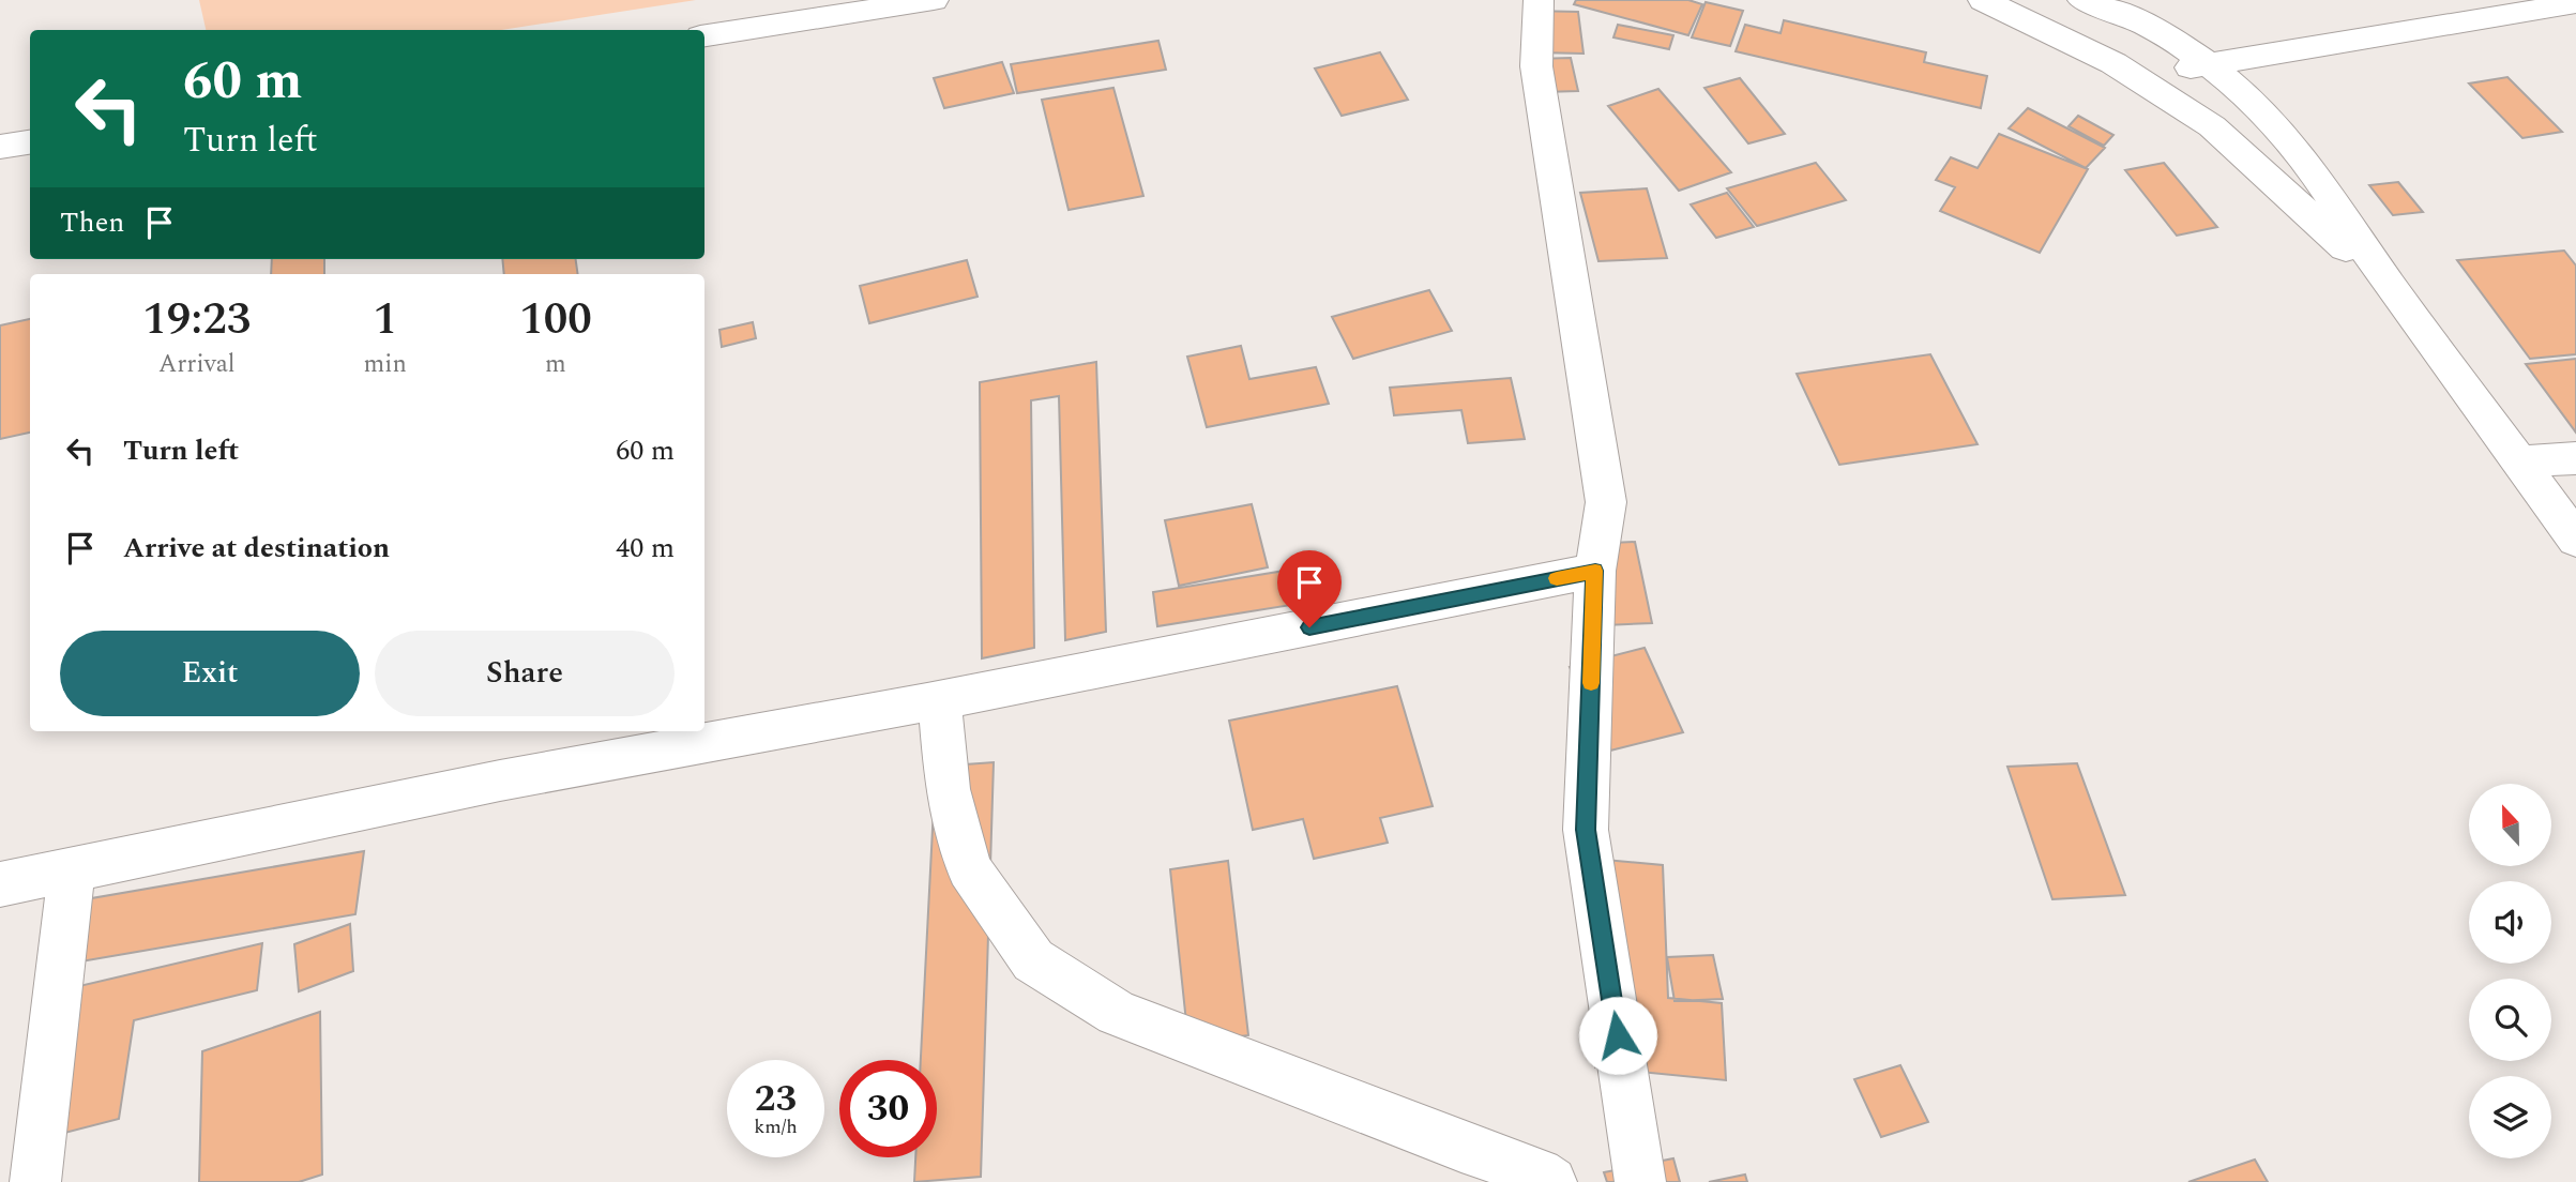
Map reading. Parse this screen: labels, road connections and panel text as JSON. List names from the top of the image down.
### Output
{
  "north": "top",
  "page": {
    "turn": ["60 m", "Turn left"],
    "then": "Then",
    "eta": [
      "19:23",
      "Arrival",
      "1",
      "min",
      "100",
      "m"
    ],
    "list": [
      {
        "name": "Turn left",
        "value": "60 m"
      },
      {
        "name": "Arrive at destination",
        "value": "40 m"
      }
    ],
    "buttons": ["Exit", "Share"],
    "speed": "23 km/h",
    "limit": "30"
  }
}
